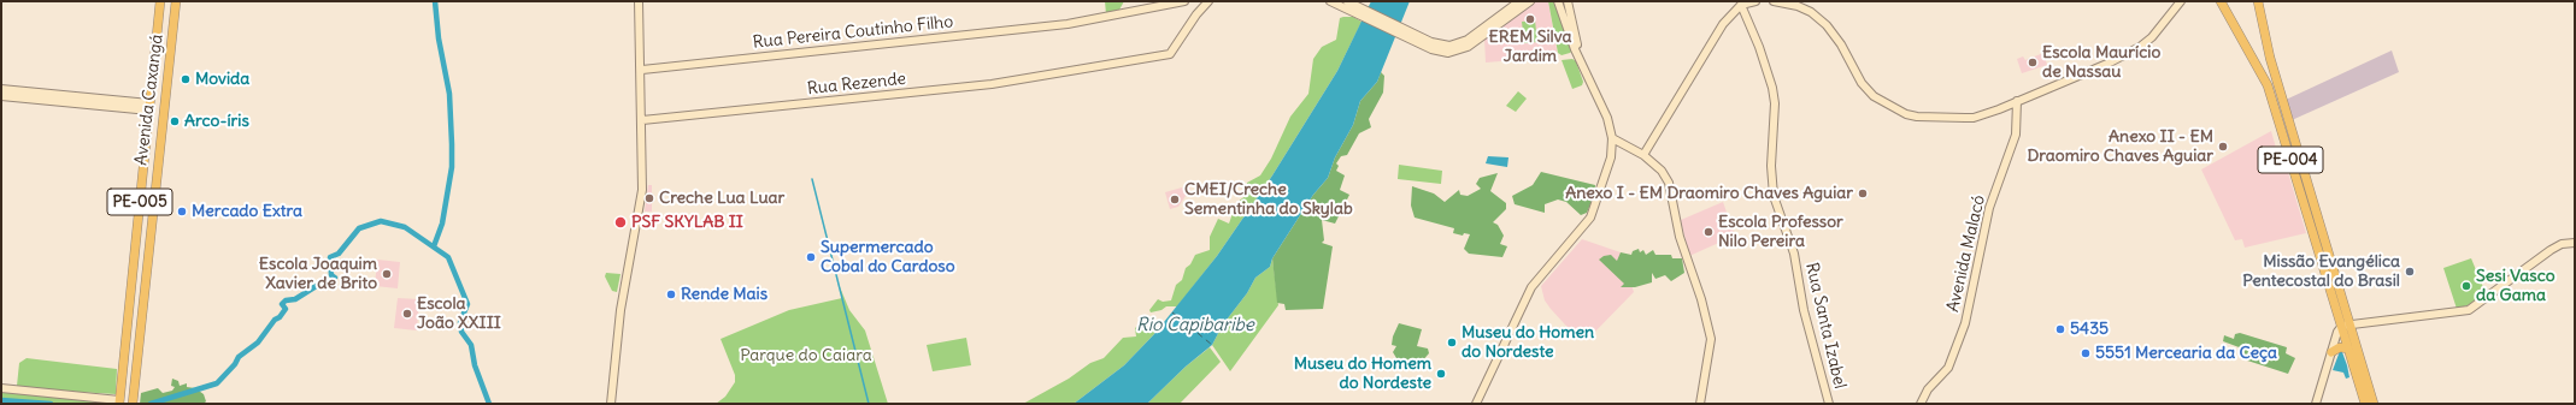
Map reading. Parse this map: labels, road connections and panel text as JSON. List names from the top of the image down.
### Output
{
  "streets": {
    "main road": ["Avenida Caxangá", "PE-004", "PE-005"],
    "street": [
      "Rua Pereira Coutinho Filho",
      "Rua Rezende",
      "Avenida Malacó",
      "Rua Santa Izabel"
    ]
  },
  "water": ["Rio Capibaribe"],
  "parks": ["Parque do Caiara"],
  "places": [
    "EREM Silva Jardim",
    "Escola Maurício de Nassau",
    "Movida",
    "Arco-íris",
    "Anexo II - EM Draomiro Chaves Aguiar",
    "Anexo I - EM Draomiro Chaves Aguiar",
    "Creche Lua Luar",
    "CMEI/Creche Sementinha do Skylab",
    "Mercado Extra",
    "PSF SKYLAB II",
    "Escola Professor Nilo Pereira",
    "Supermercado Cobal do Cardoso",
    "Missão Evangélica Pentecostal do Brasil",
    "Escola Joaquim Xavier de Brito",
    "Sesi Vasco da Gama",
    "Rende Mais",
    "Escola João XXIII",
    "5435",
    "Museu do Homen do Nordeste",
    "5551 Mercearia da Ceça",
    "Museu do Homem do Nordeste"
  ]
}
